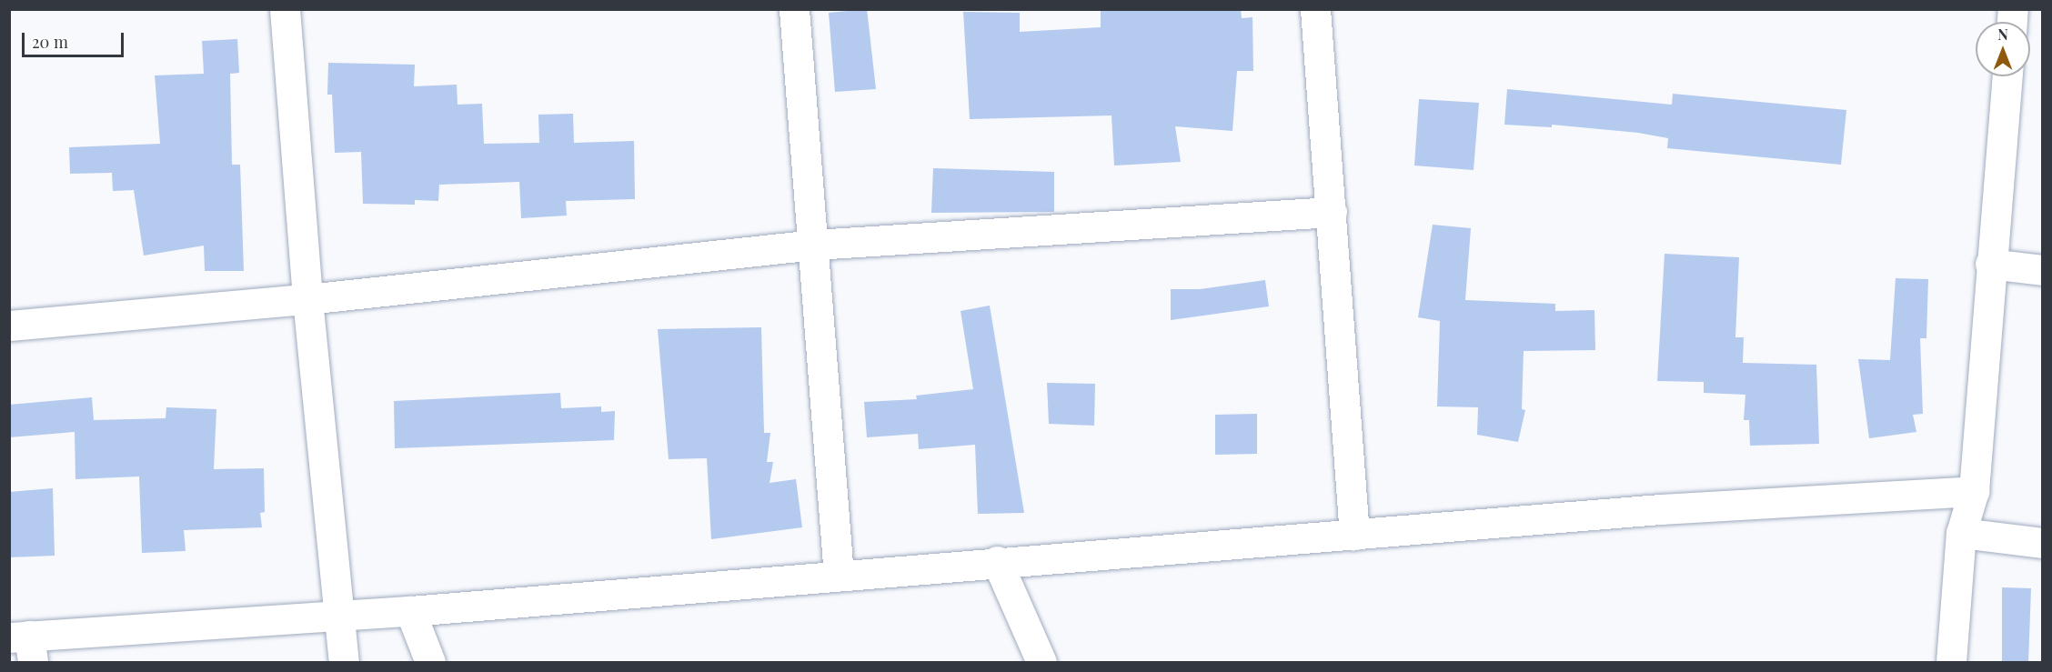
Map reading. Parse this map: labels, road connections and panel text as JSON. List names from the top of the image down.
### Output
{
  "scale_bar": "20 m",
  "north": "top"
}
